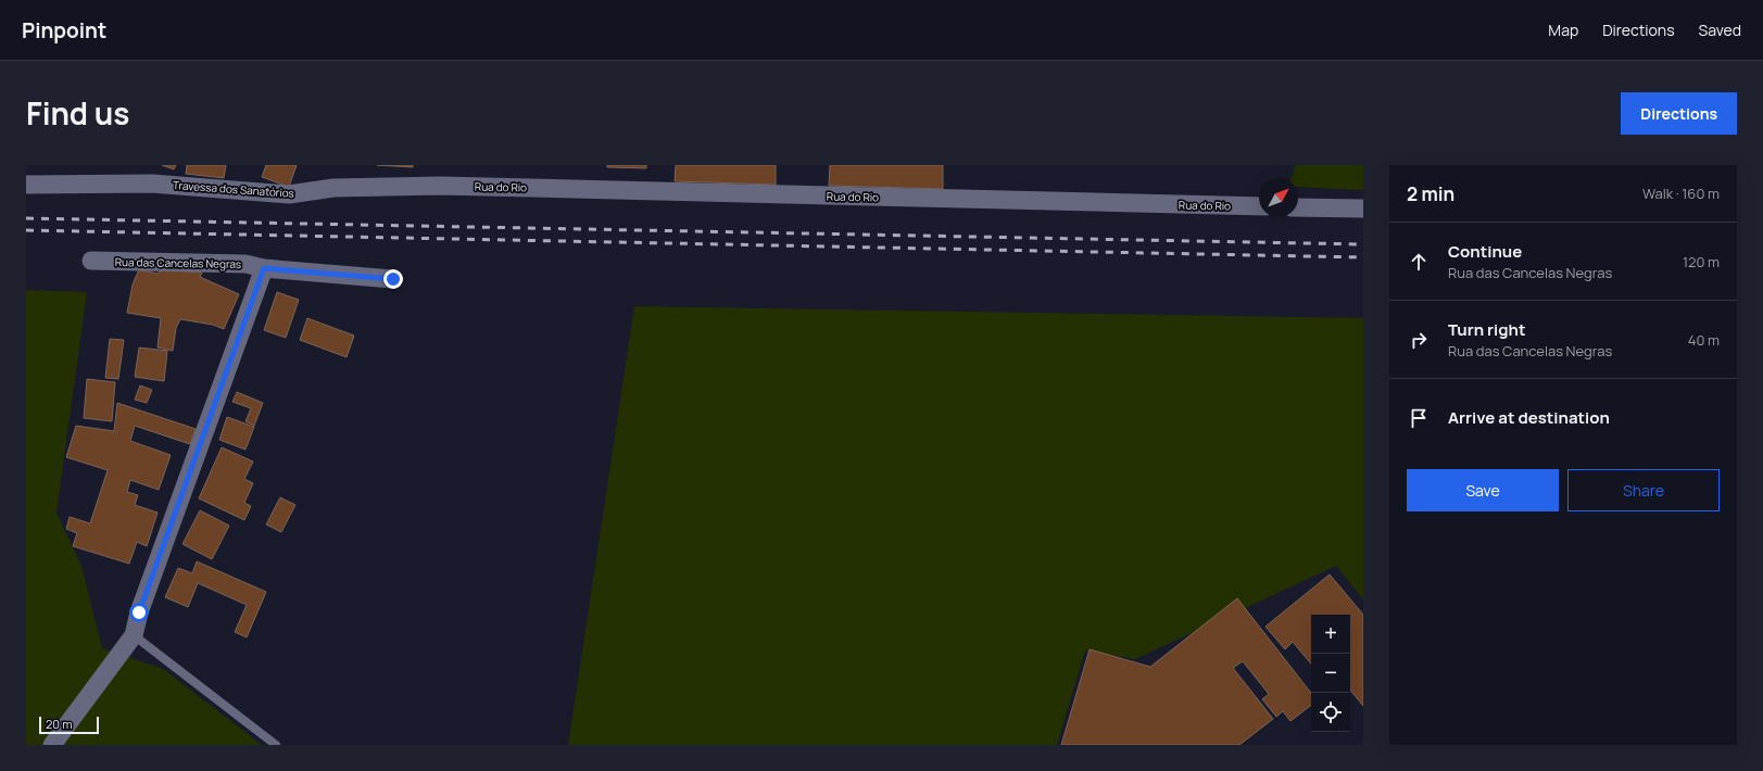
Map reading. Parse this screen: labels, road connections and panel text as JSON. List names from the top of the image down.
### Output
{
  "streets": {
    "street": ["Rua do Rio", "Travessa dos Sanatórios", "Rua das Cancelas Negras"]
  },
  "crossings": [
    ["Rua do Rio", "Travessa dos Sanatórios"]
  ],
  "scale_bar": "20 m",
  "north": "top right",
  "page": {
    "header": "Pinpoint",
    "nav": ["Map", "Directions", "Saved"],
    "title": "Find us",
    "buttons": [
      "Directions",
      ["Save", "Share"]
    ],
    "heading": ["2 min", "Walk · 160 m"],
    "list": [
      ["Continue", "Rua das Cancelas Negras", "120 m"],
      ["Turn right", "Rua das Cancelas Negras", "40 m"],
      "Arrive at destination"
    ],
    "map_buttons": ["+", "−"],
    "scale": "20 m"
  }
}
